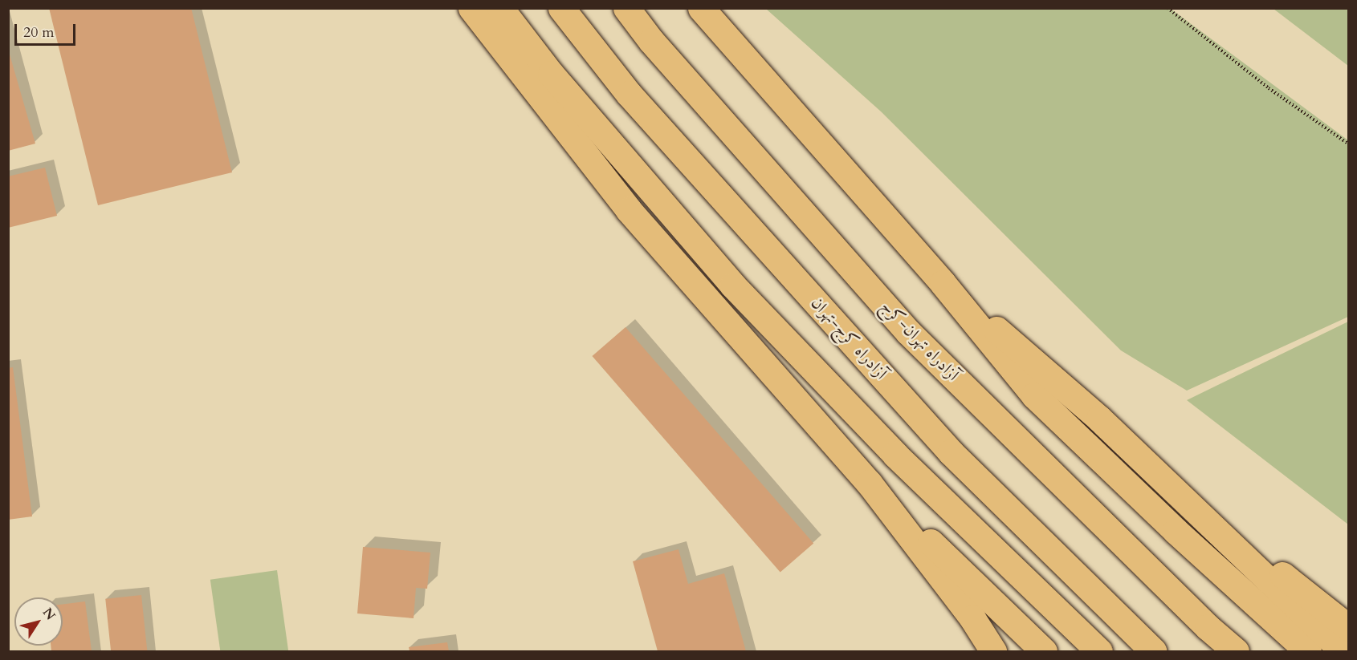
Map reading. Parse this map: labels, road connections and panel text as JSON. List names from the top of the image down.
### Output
{
  "streets": {
    "highway": ["آزادراه کرج-تهران", "آزادراه تهران-کرج"]
  },
  "scale_bar": "20 m",
  "north": "top right"
}
